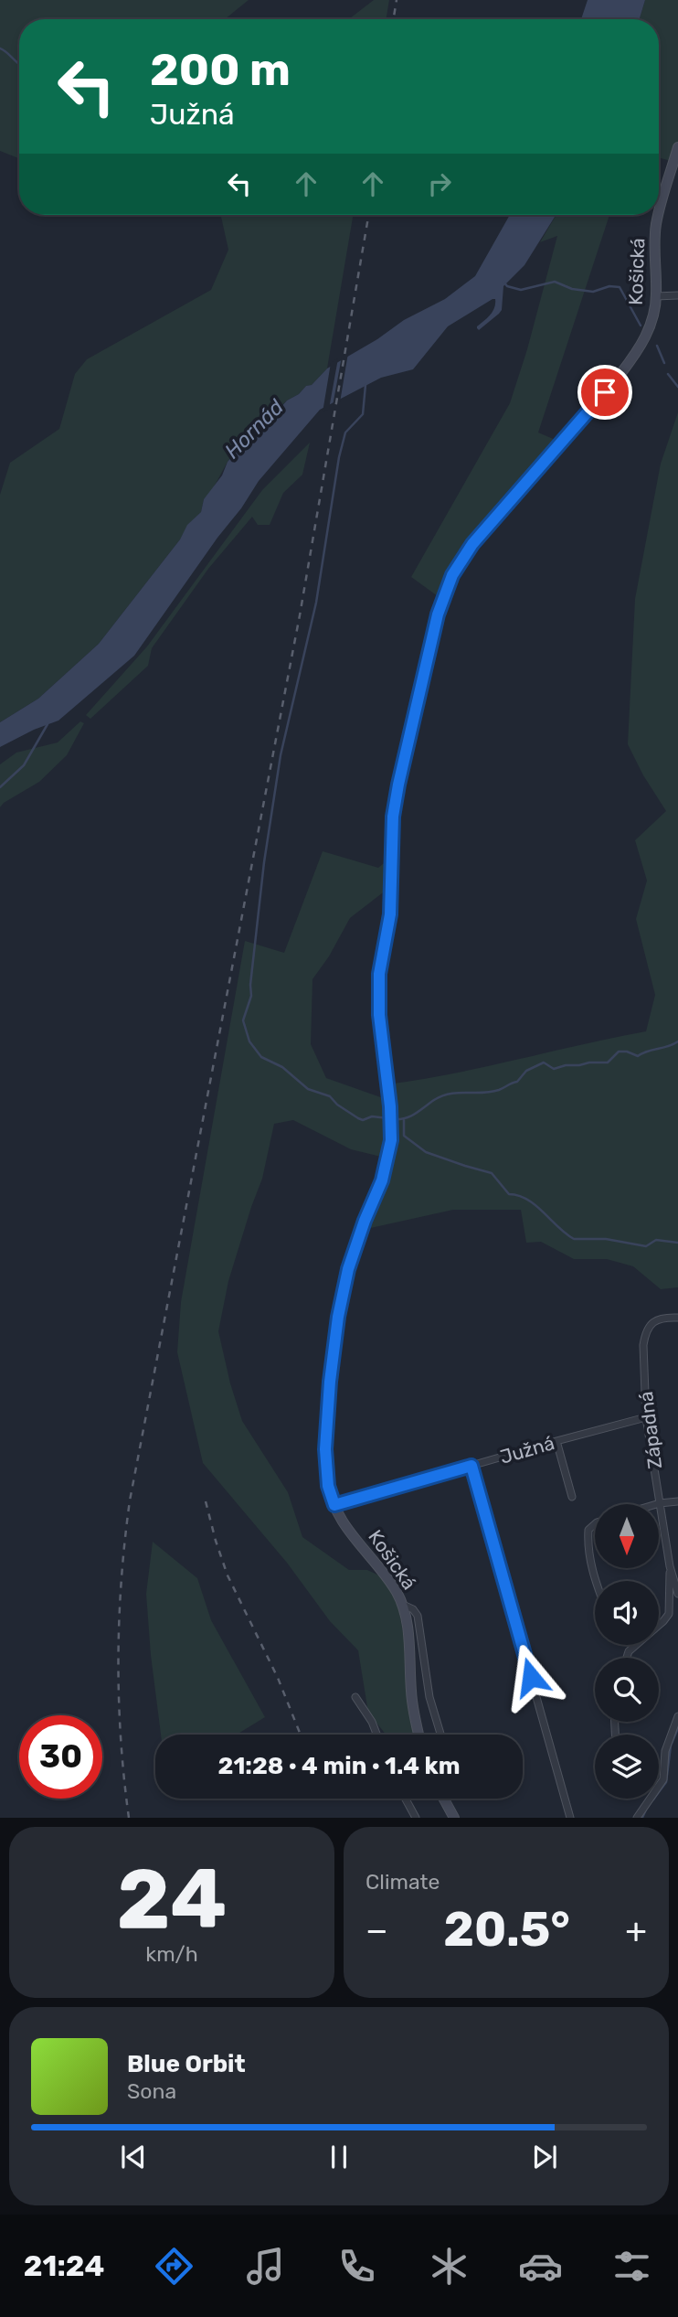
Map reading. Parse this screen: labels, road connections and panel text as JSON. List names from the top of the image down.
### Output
{
  "streets": {
    "street": ["Košická", "Západná", "Južná"]
  },
  "crossings": [
    ["Košická", "Južná"],
    ["Západná", "Južná"]
  ],
  "water": ["Hornád"],
  "north": "bottom",
  "page": {
    "turn": ["200 m", "Južná"],
    "limit": "30",
    "trip": "21:28 · 4 min · 1.4 km",
    "tile": [
      ["24", "km/h"],
      "Climate"
    ],
    "heat": ["−", "20.5°", "+"],
    "song": ["Blue Orbit", "Sona"],
    "tabs": "21:24"
  }
}
